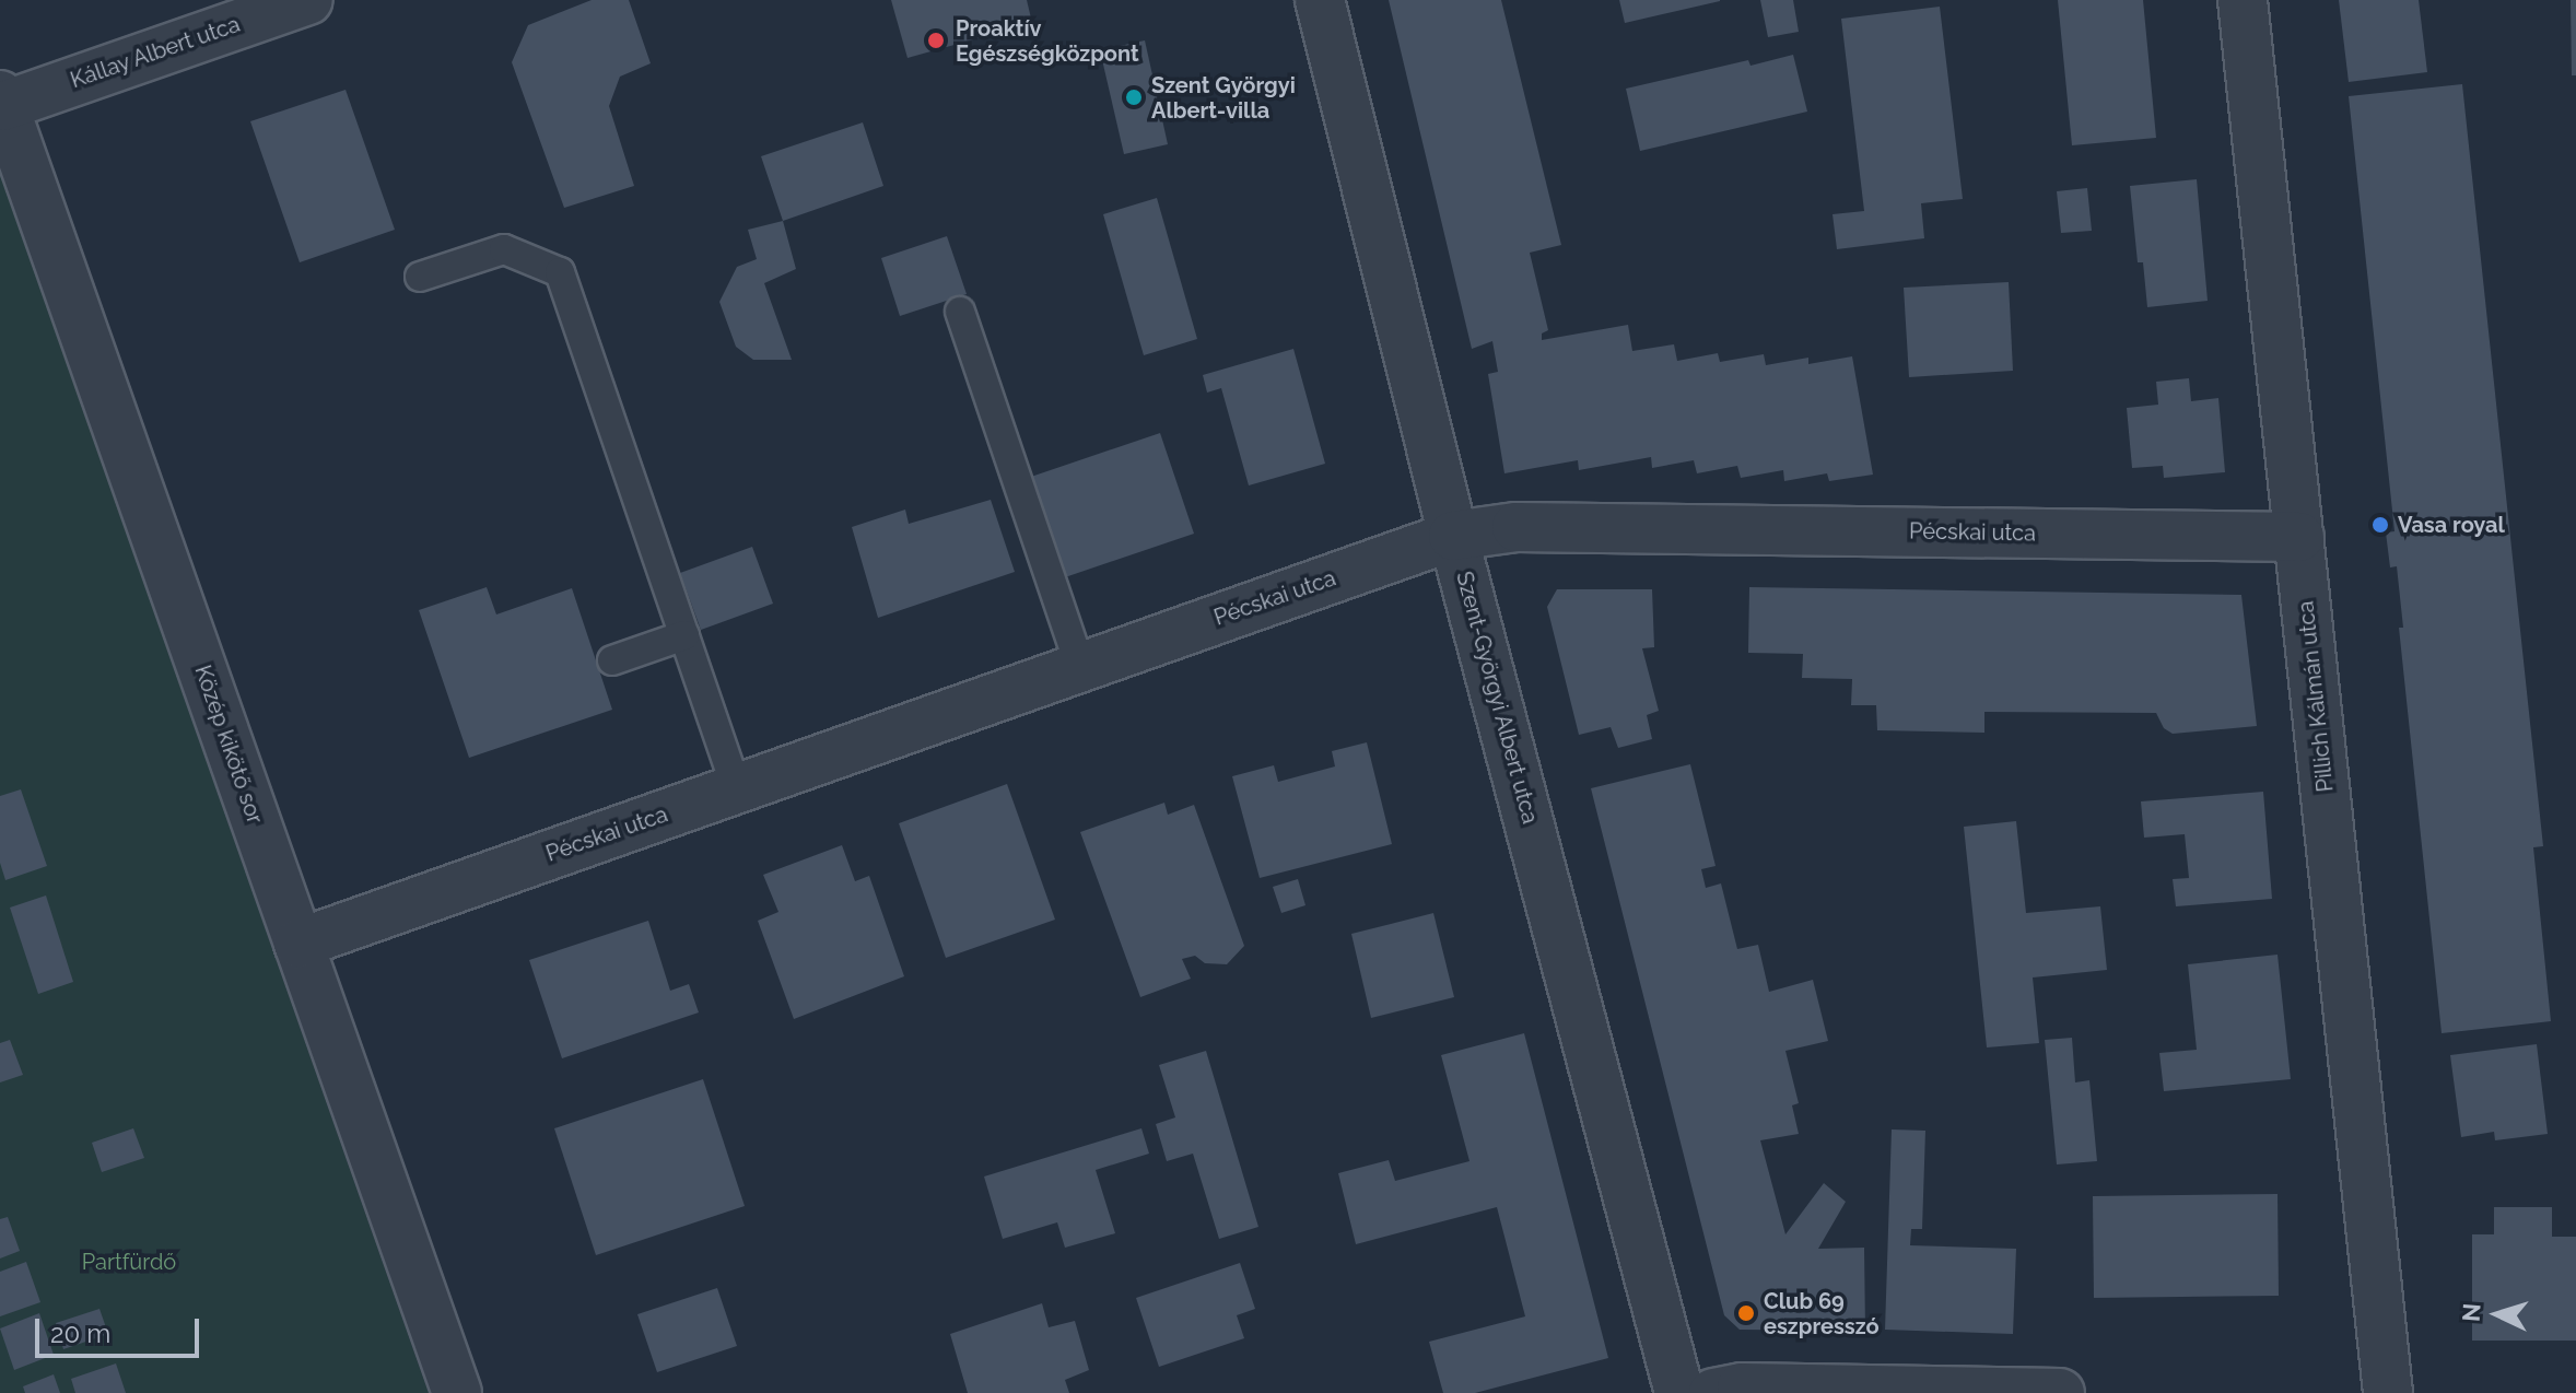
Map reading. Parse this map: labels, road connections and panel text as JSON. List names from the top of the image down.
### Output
{
  "streets": {
    "street": [
      "Kállay Albert utca",
      "Pécskai utca",
      "Pillich Kálmán utca",
      "Szent-Györgyi Albert utca",
      "Közép kikötő sor"
    ]
  },
  "crossings": [
    ["Kállay Albert utca", "Közép kikötő sor"],
    ["Pécskai utca", "Pillich Kálmán utca"],
    ["Pécskai utca", "Szent-Györgyi Albert utca"],
    ["Pécskai utca", "Közép kikötő sor"]
  ],
  "parks": ["Partfürdő"],
  "places": [
    "Proaktív Egészségközpont",
    "Szent Györgyi Albert-villa",
    "Vasa royal",
    "Club 69 eszpresszó"
  ],
  "scale_bar": "20 m",
  "north": "left"
}
